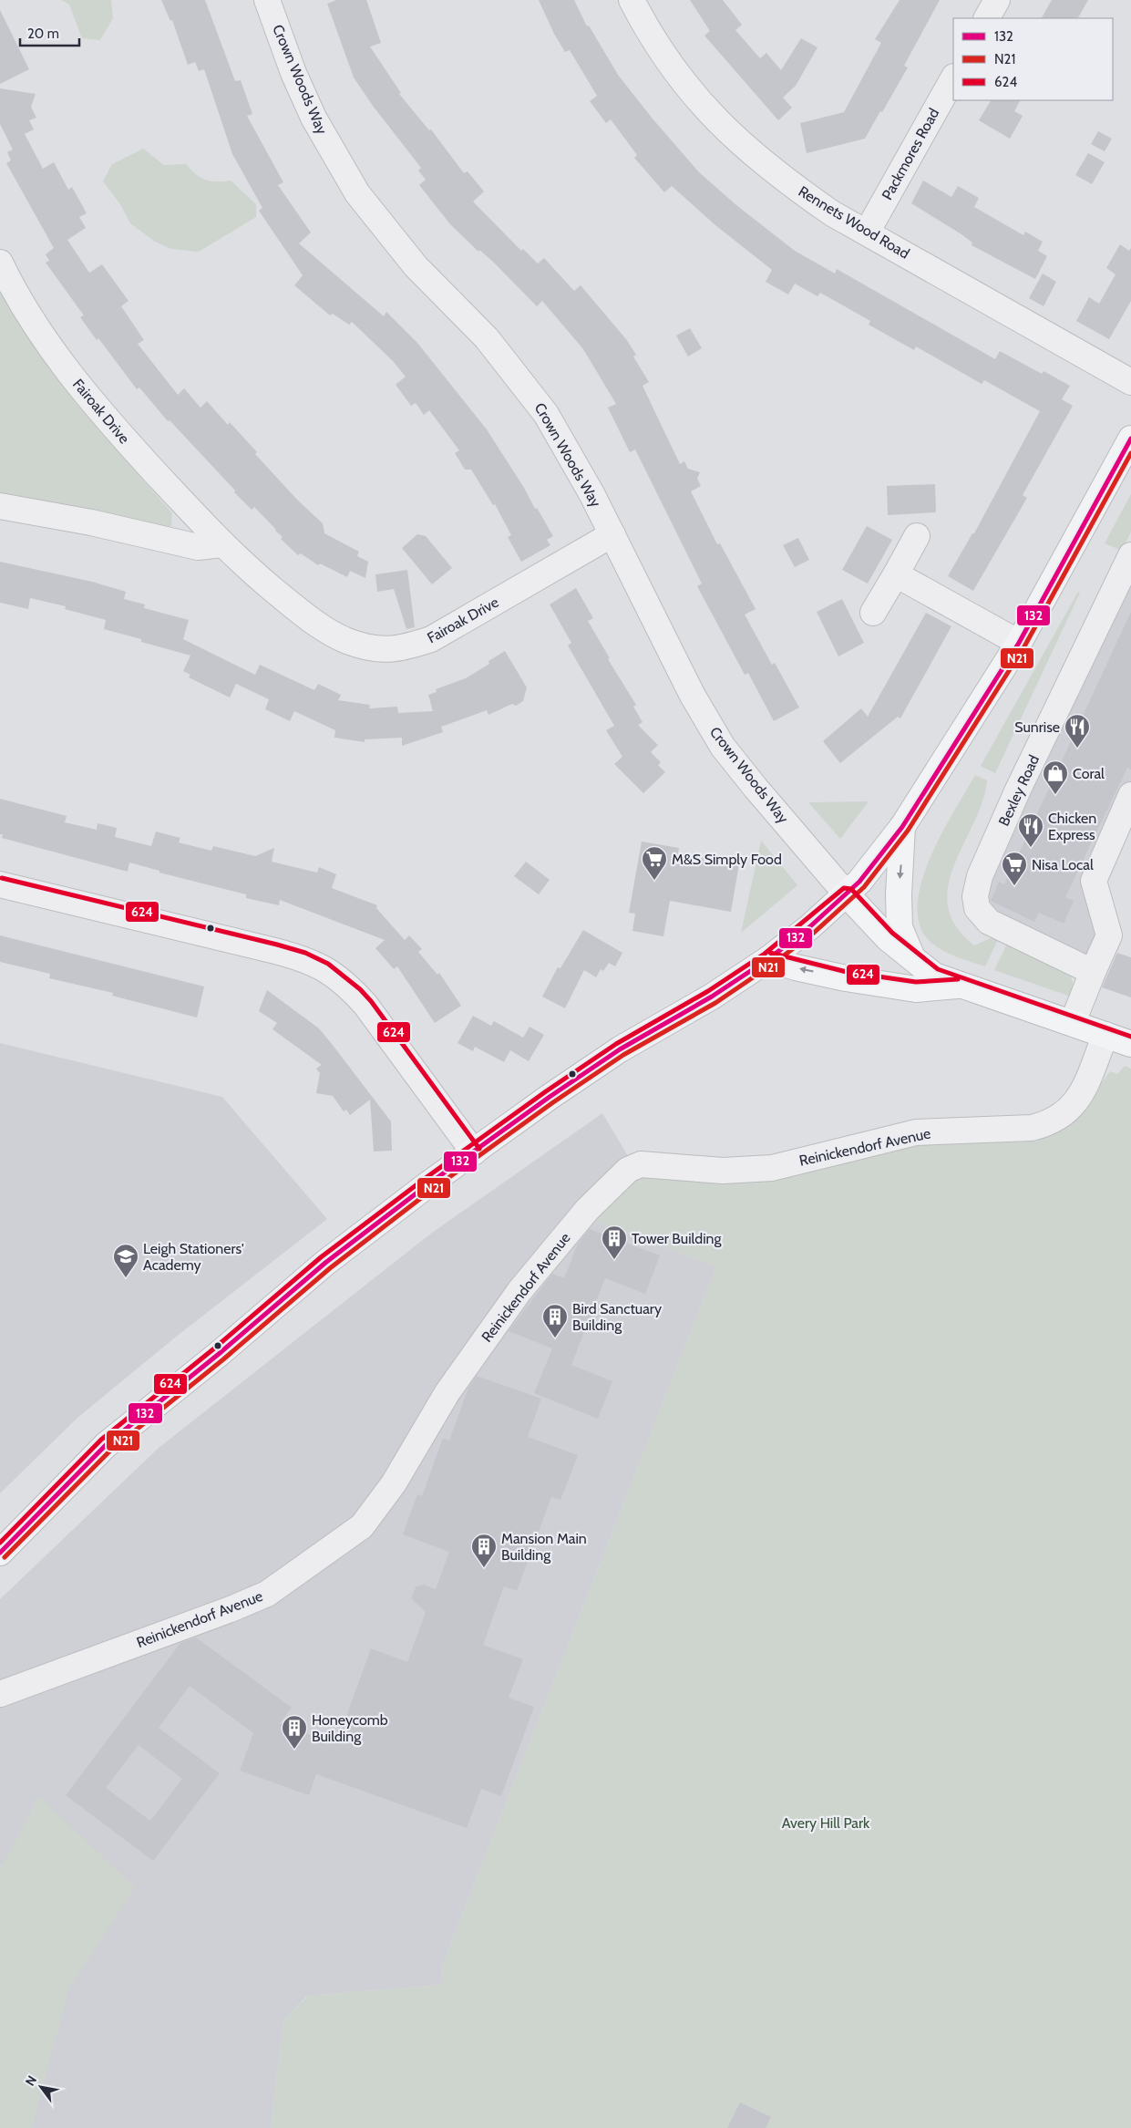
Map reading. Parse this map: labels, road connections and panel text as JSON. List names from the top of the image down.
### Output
{
  "streets": {
    "street": [
      "Crown Woods Way",
      "Packmores Road",
      "Rennets Wood Road",
      "Fairoak Drive",
      "Bexley Road",
      "Reinickendorf Avenue"
    ]
  },
  "crossings": [
    ["Crown Woods Way", "Fairoak Drive"],
    ["Packmores Road", "Rennets Wood Road"]
  ],
  "parks": ["Avery Hill Park"],
  "places": {
    "restaurant": ["Sunrise", "Chicken Express"],
    "shop": ["Coral"],
    "supermarket": ["M&S Simply Food", "Nisa Local"],
    "building": [
      "Tower Building",
      "Bird Sanctuary Building",
      "Mansion Main Building",
      "Honeycomb Building"
    ],
    "school or university": ["Leigh Stationers' Academy"]
  },
  "lines": ["transit line 132", "transit line N21", "transit line 624"],
  "legend": ["132", "N21", "624"],
  "scale_bar": "20 m",
  "north": "top left"
}
